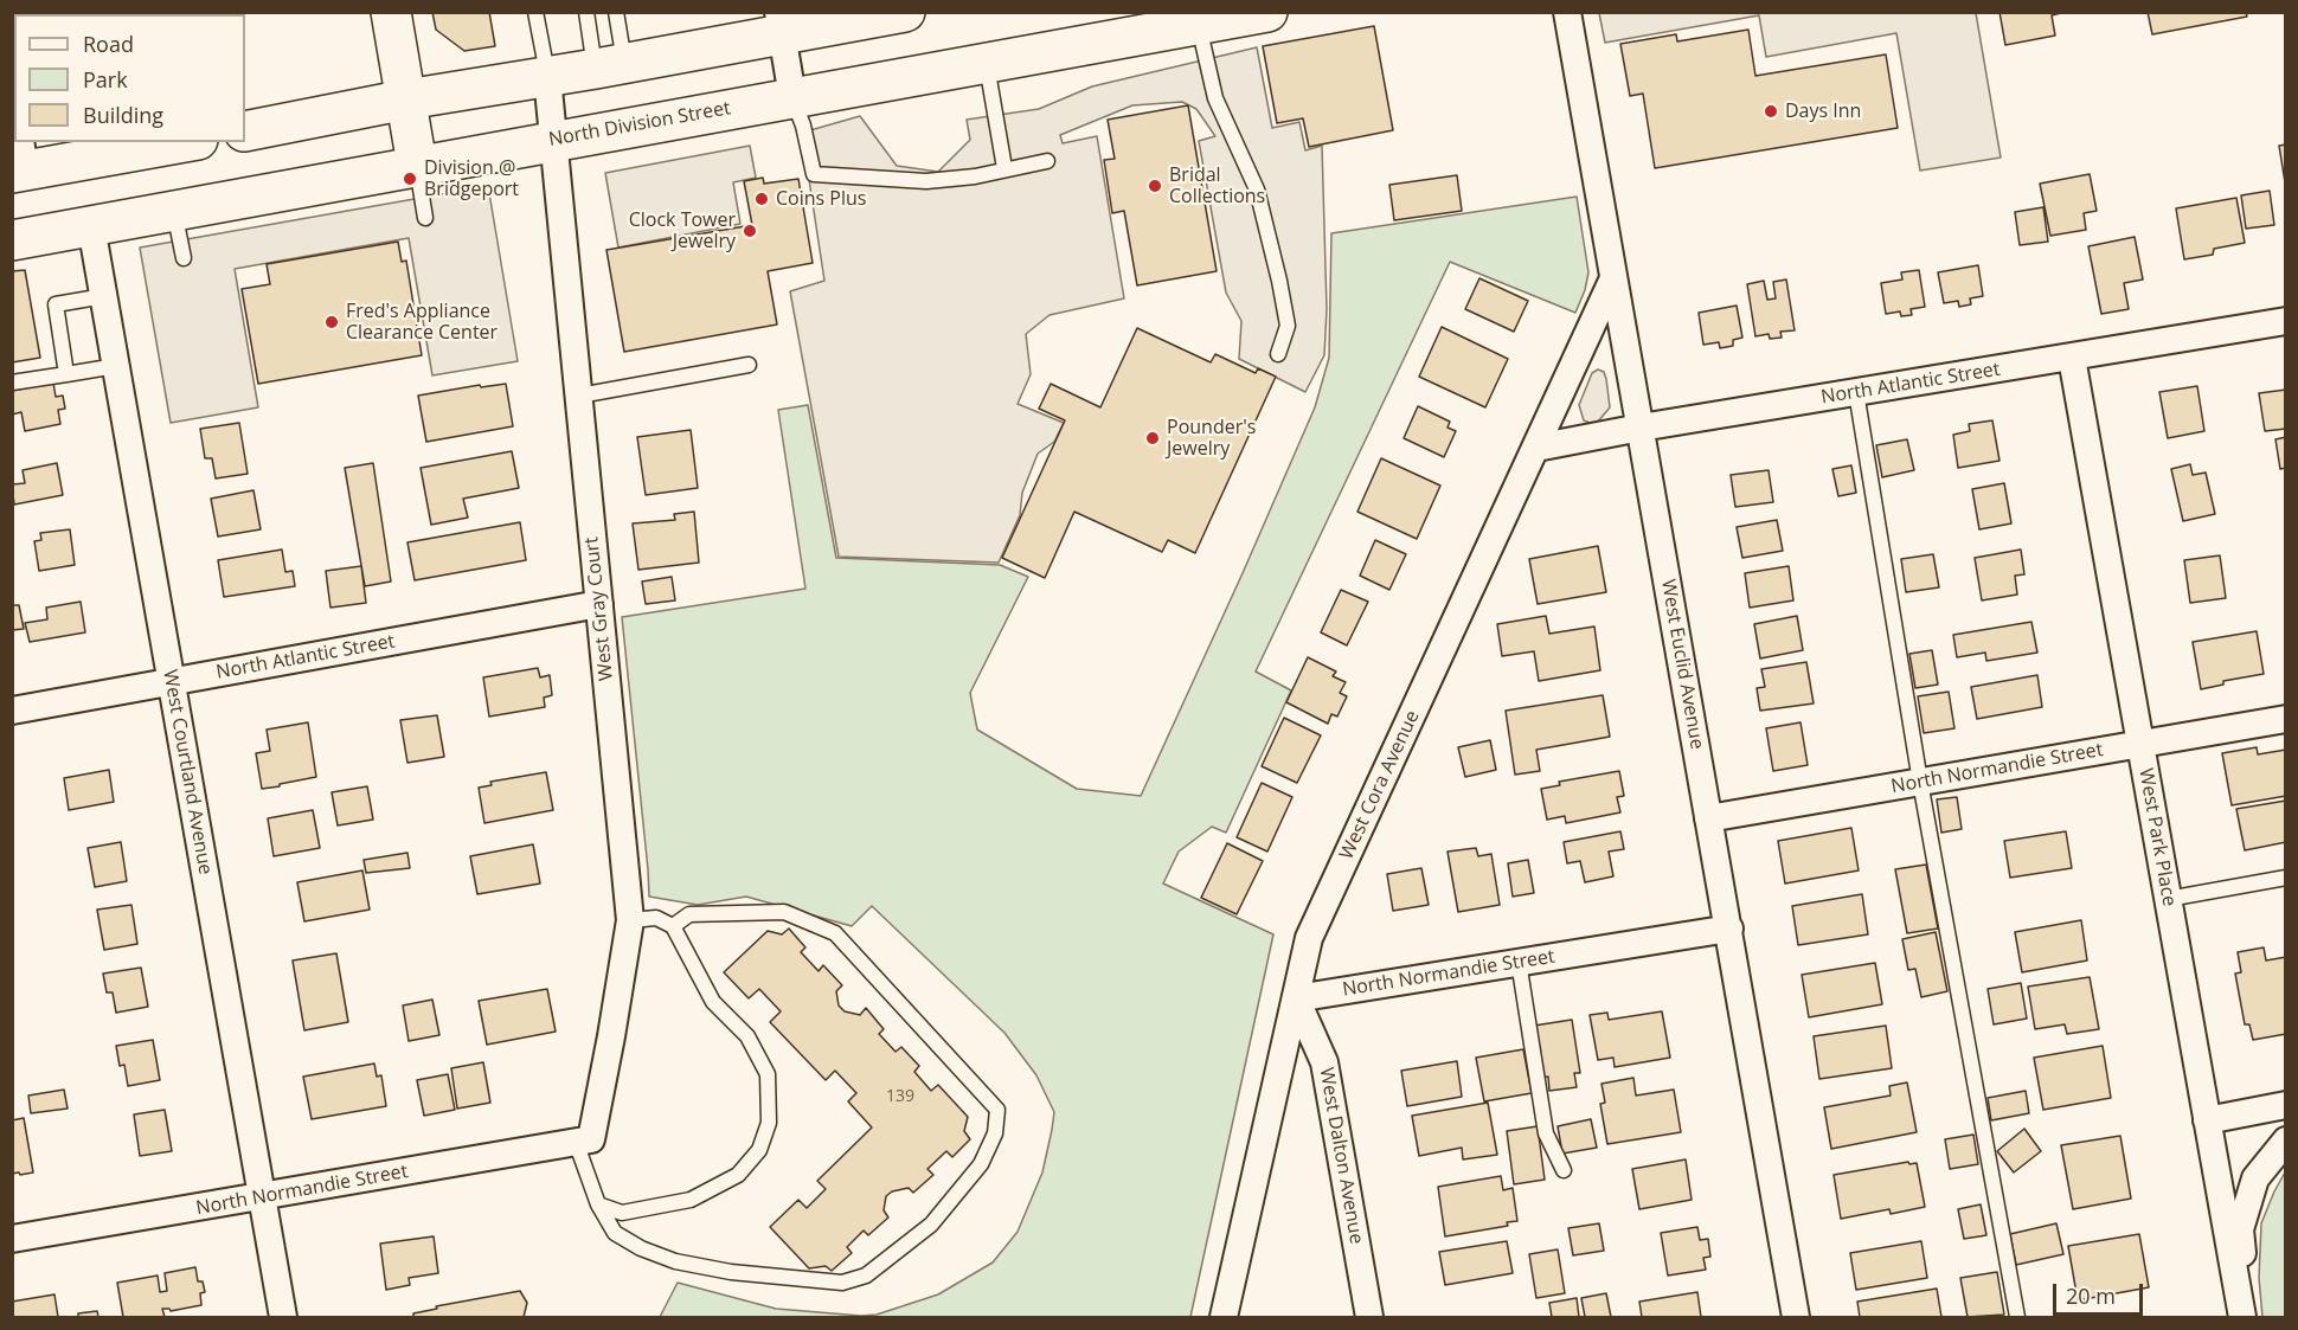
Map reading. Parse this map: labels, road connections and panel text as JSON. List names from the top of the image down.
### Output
{
  "streets": {
    "main road": ["North Division Street"],
    "street": [
      "North Atlantic Street",
      "West Gray Court",
      "West Euclid Avenue",
      "North Normandie Street",
      "West Courtland Avenue",
      "West Cora Avenue",
      "West Park Place",
      "West Dalton Avenue"
    ]
  },
  "crossings": [
    ["North Division Street", "West Gray Court"],
    ["North Division Street", "West Courtland Avenue"],
    ["North Atlantic Street", "West Gray Court"],
    ["North Atlantic Street", "West Euclid Avenue"],
    ["North Atlantic Street", "West Courtland Avenue"],
    ["North Atlantic Street", "West Cora Avenue"],
    ["North Atlantic Street", "West Park Place"],
    ["West Gray Court", "North Normandie Street"],
    ["West Euclid Avenue", "North Normandie Street"],
    ["West Euclid Avenue", "West Cora Avenue"],
    ["North Normandie Street", "West Courtland Avenue"],
    ["North Normandie Street", "West Cora Avenue"],
    ["North Normandie Street", "West Park Place"],
    ["North Normandie Street", "West Dalton Avenue"],
    ["West Cora Avenue", "West Dalton Avenue"]
  ],
  "places": [
    "Days Inn",
    "Division @ Bridgeport",
    "Bridal Collections",
    "Coins Plus",
    "Clock Tower Jewelry",
    "Fred's Appliance Clearance Center",
    "Pounder's Jewelry"
  ],
  "house_numbers": ["139"],
  "legend": ["Road", "Park", "Building"],
  "scale_bar": "20 m"
}
